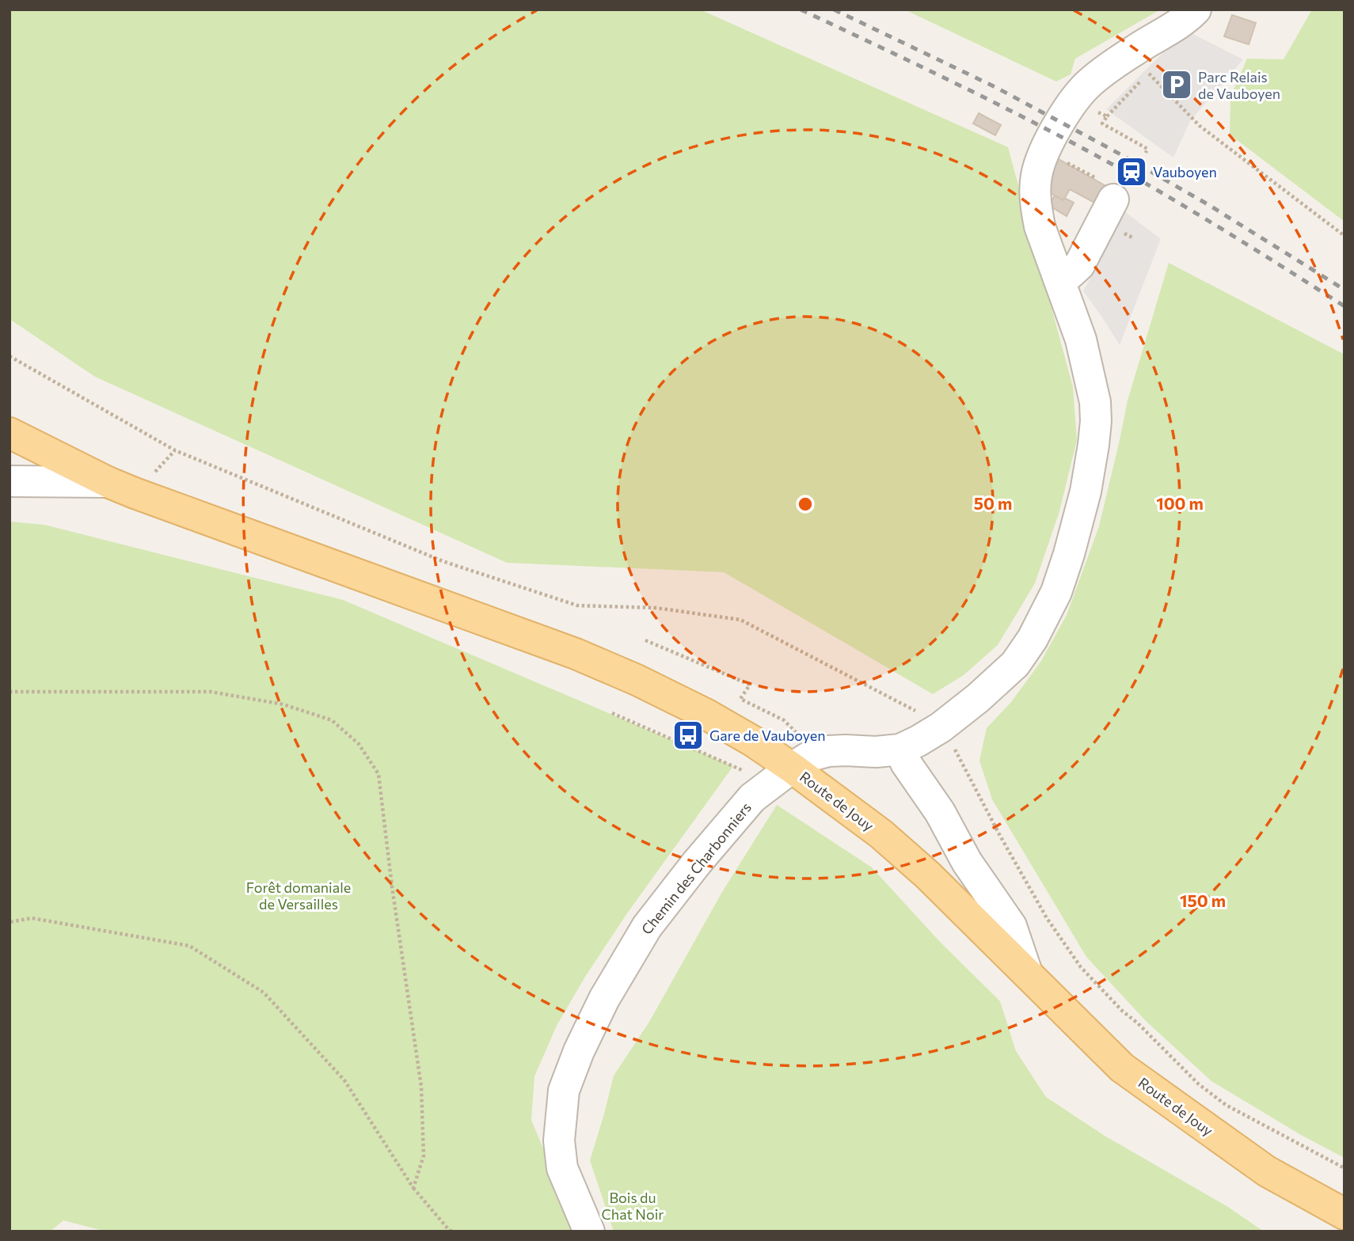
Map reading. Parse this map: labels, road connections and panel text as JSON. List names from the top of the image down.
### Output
{
  "streets": {
    "main road": ["Route de Jouy"],
    "street": ["Chemin des Charbonniers"]
  },
  "crossings": [
    ["Route de Jouy", "Chemin des Charbonniers"]
  ],
  "parks": ["Forêt domaniale de Versailles", "Bois du Chat Noir"],
  "places": {
    "parking": ["Parc Relais de Vauboyen"],
    "station": ["Vauboyen"],
    "bus stop": ["Gare de Vauboyen"]
  },
  "rings": ["50 m", "100 m", "150 m"]
}
